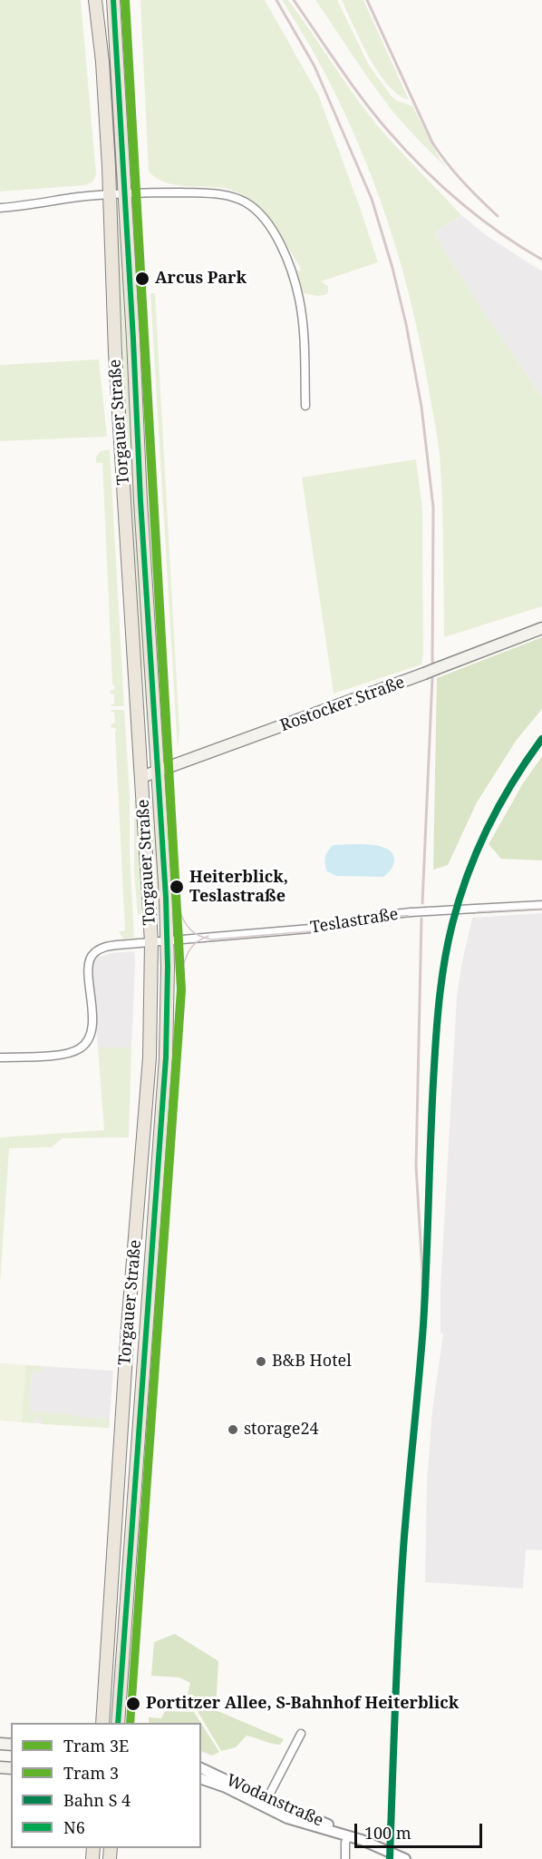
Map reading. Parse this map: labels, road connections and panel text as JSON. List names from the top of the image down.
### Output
{
  "streets": {
    "main road": ["Torgauer Straße", "Rostocker Straße"],
    "street": ["Teslastraße", "Wodanstraße"]
  },
  "crossings": [
    ["Torgauer Straße", "Rostocker Straße"],
    ["Torgauer Straße", "Teslastraße"]
  ],
  "places": [
    "Arcus Park",
    "Heiterblick, Teslastraße",
    "B&B Hotel",
    "storage24",
    "Portitzer Allee, S-Bahnhof Heiterblick"
  ],
  "lines": ["tram line 3E", "transit line N6", "tram line 3"],
  "legend": [
    "Tram 3E",
    "Tram 3",
    "Bahn S 4",
    "N6"
  ],
  "scale_bar": "100 m"
}
